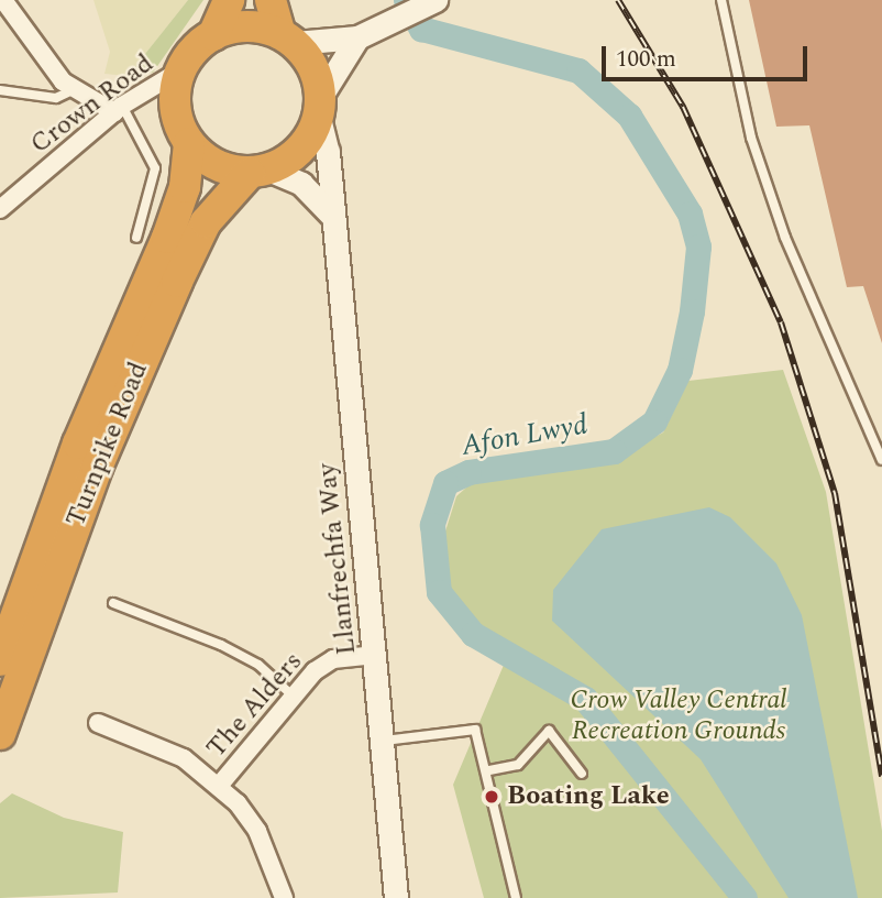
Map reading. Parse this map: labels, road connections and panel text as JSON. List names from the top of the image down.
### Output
{
  "streets": {
    "highway": ["Turnpike Road"],
    "street": ["Crown Road", "Llanfrechfa Way", "The Alders"]
  },
  "crossings": [
    ["Crown Road", "Turnpike Road"],
    ["Crown Road", "Llanfrechfa Way"],
    ["Turnpike Road", "Llanfrechfa Way"],
    ["Llanfrechfa Way", "The Alders"]
  ],
  "water": ["Afon Lwyd"],
  "parks": ["Crow Valley Central Recreation Grounds"],
  "places": ["Boating Lake"],
  "scale_bar": "100 m"
}
